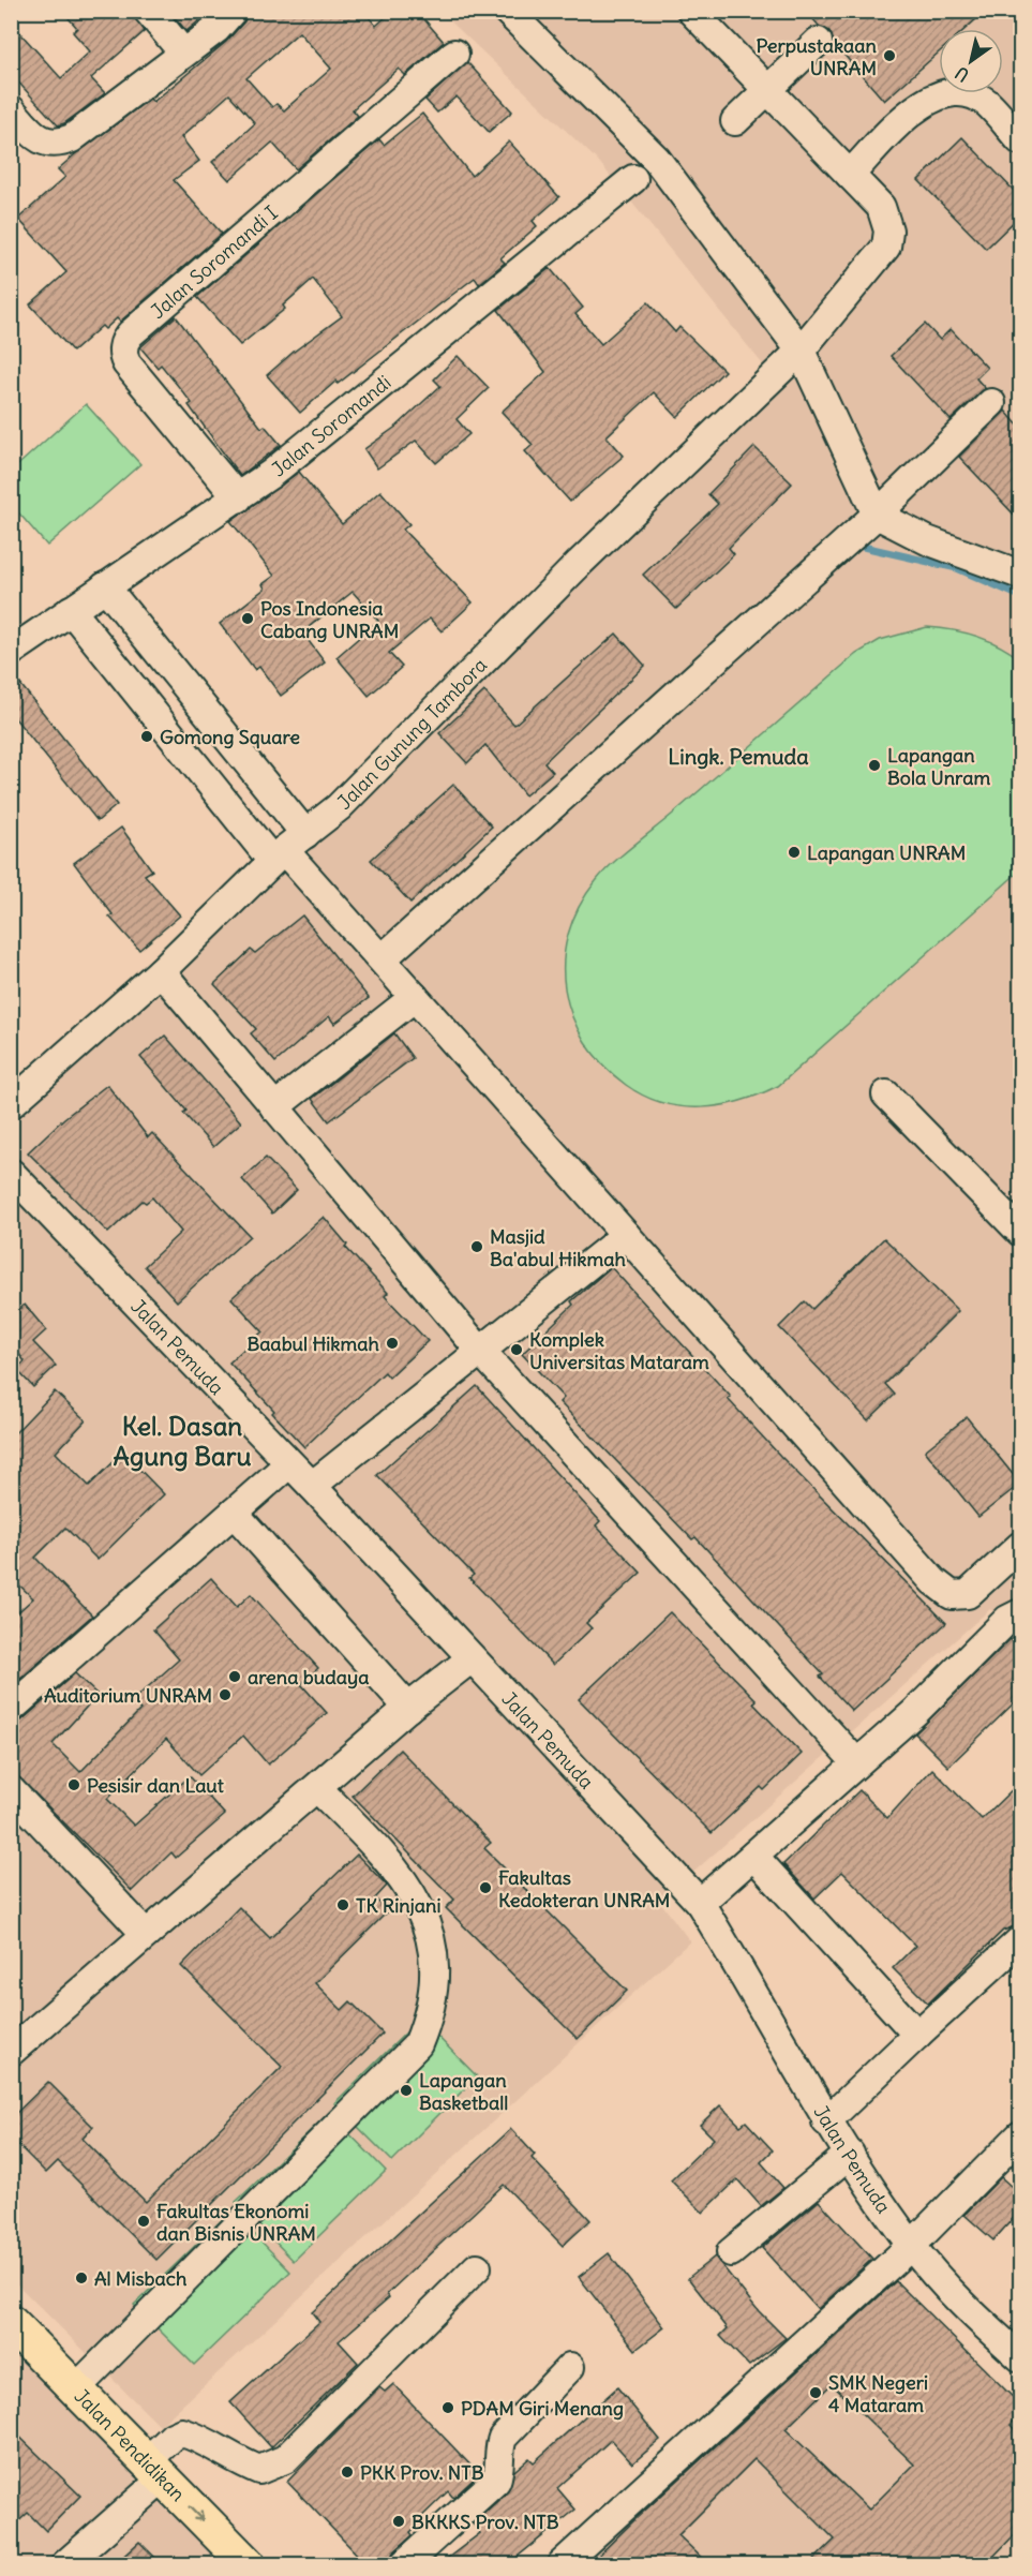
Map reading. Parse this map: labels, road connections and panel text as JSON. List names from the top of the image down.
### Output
{
  "streets": {
    "main road": ["Jalan Pendidikan"],
    "street": [
      "Jalan Soromandi I",
      "Jalan Soromandi",
      "Jalan Gunung Tambora",
      "Jalan Pemuda"
    ]
  },
  "crossings": [
    ["Jalan Soromandi I", "Jalan Soromandi"]
  ],
  "one_way": ["Jalan Pendidikan"],
  "districts": ["Lingk. Pemuda", "Kel. Dasan Agung Baru"],
  "places": [
    "Perpustakaan UNRAM",
    "Pos Indonesia Cabang UNRAM",
    "Gomong Square",
    "Lapangan Bola Unram",
    "Lapangan UNRAM",
    "Masjid Ba'abul Hikmah",
    "Baabul Hikmah",
    "Komplek Universitas Mataram",
    "arena budaya",
    "Auditorium UNRAM",
    "Pesisir dan Laut",
    "Fakultas Kedokteran UNRAM",
    "TK Rinjani",
    "Lapangan Basketball",
    "Fakultas Ekonomi dan Bisnis UNRAM",
    "Al Misbach",
    "SMK Negeri 4 Mataram",
    "PDAM Giri Menang",
    "PKK Prov. NTB",
    "BKKKS Prov. NTB"
  ],
  "north": "bottom left"
}
